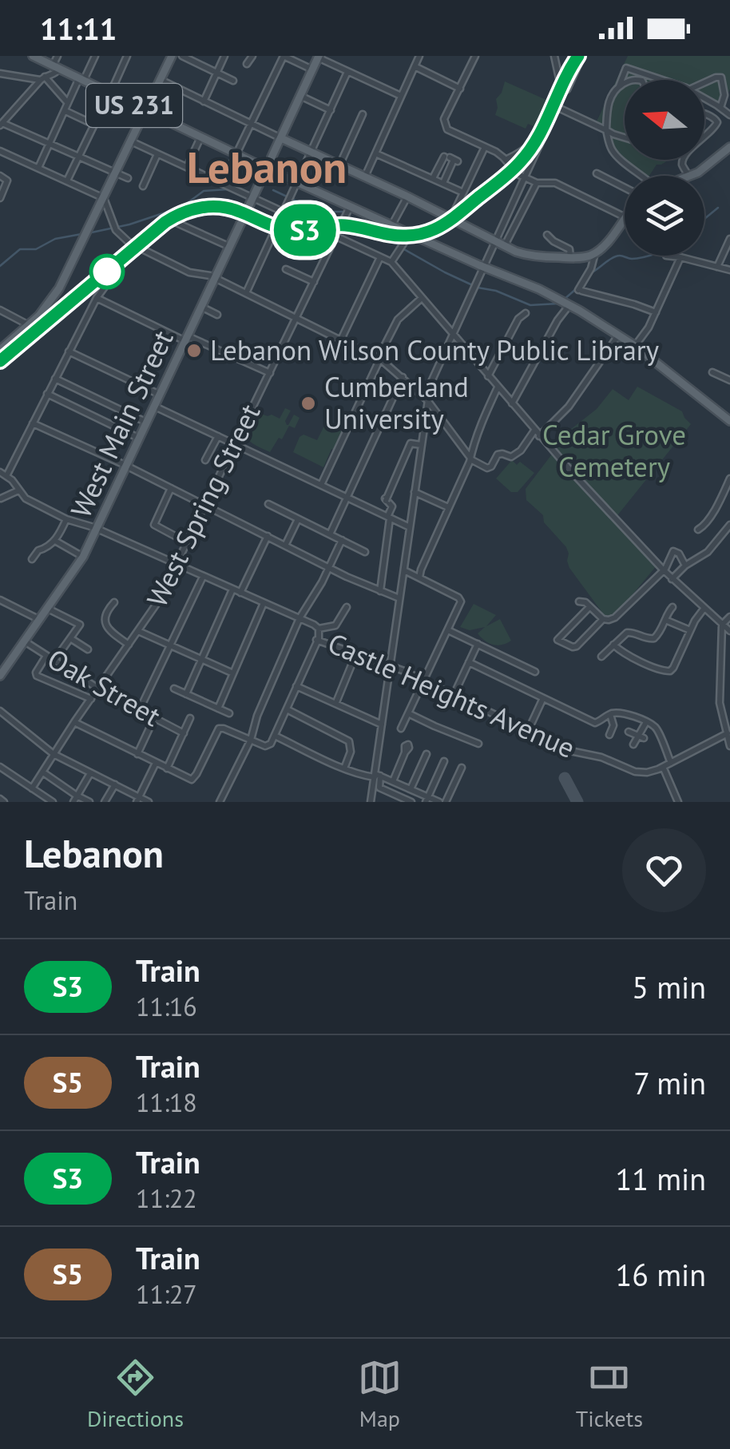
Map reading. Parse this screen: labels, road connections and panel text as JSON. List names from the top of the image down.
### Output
{
  "streets": {
    "main road": ["US 231", "West Main Street"],
    "street": ["West Spring Street", "Oak Street", "Castle Heights Avenue"]
  },
  "crossings": [
    ["US 231", "West Main Street"],
    ["US 231", "West Spring Street"],
    ["West Main Street", "Oak Street"],
    ["West Main Street", "Castle Heights Avenue"],
    ["West Spring Street", "Oak Street"],
    ["West Spring Street", "Castle Heights Avenue"]
  ],
  "districts": ["Lebanon"],
  "parks": ["Cedar Grove Cemetery"],
  "places": ["Lebanon Wilson County Public Library", "Cumberland University"],
  "north": "left",
  "page": {
    "status": "11:11",
    "on_map": "S3",
    "heading": ["Lebanon", "Train"],
    "list": [
      {
        "mark": "S3",
        "name": "Train",
        "note": "11:16",
        "value": "5 min"
      },
      {
        "mark": "S5",
        "name": "Train",
        "note": "11:18",
        "value": "7 min"
      },
      {
        "mark": "S3",
        "name": "Train",
        "note": "11:22",
        "value": "11 min"
      },
      {
        "mark": "S5",
        "name": "Train",
        "note": "11:27",
        "value": "16 min"
      }
    ],
    "tabs": ["Directions", "Map", "Tickets"]
  }
}
